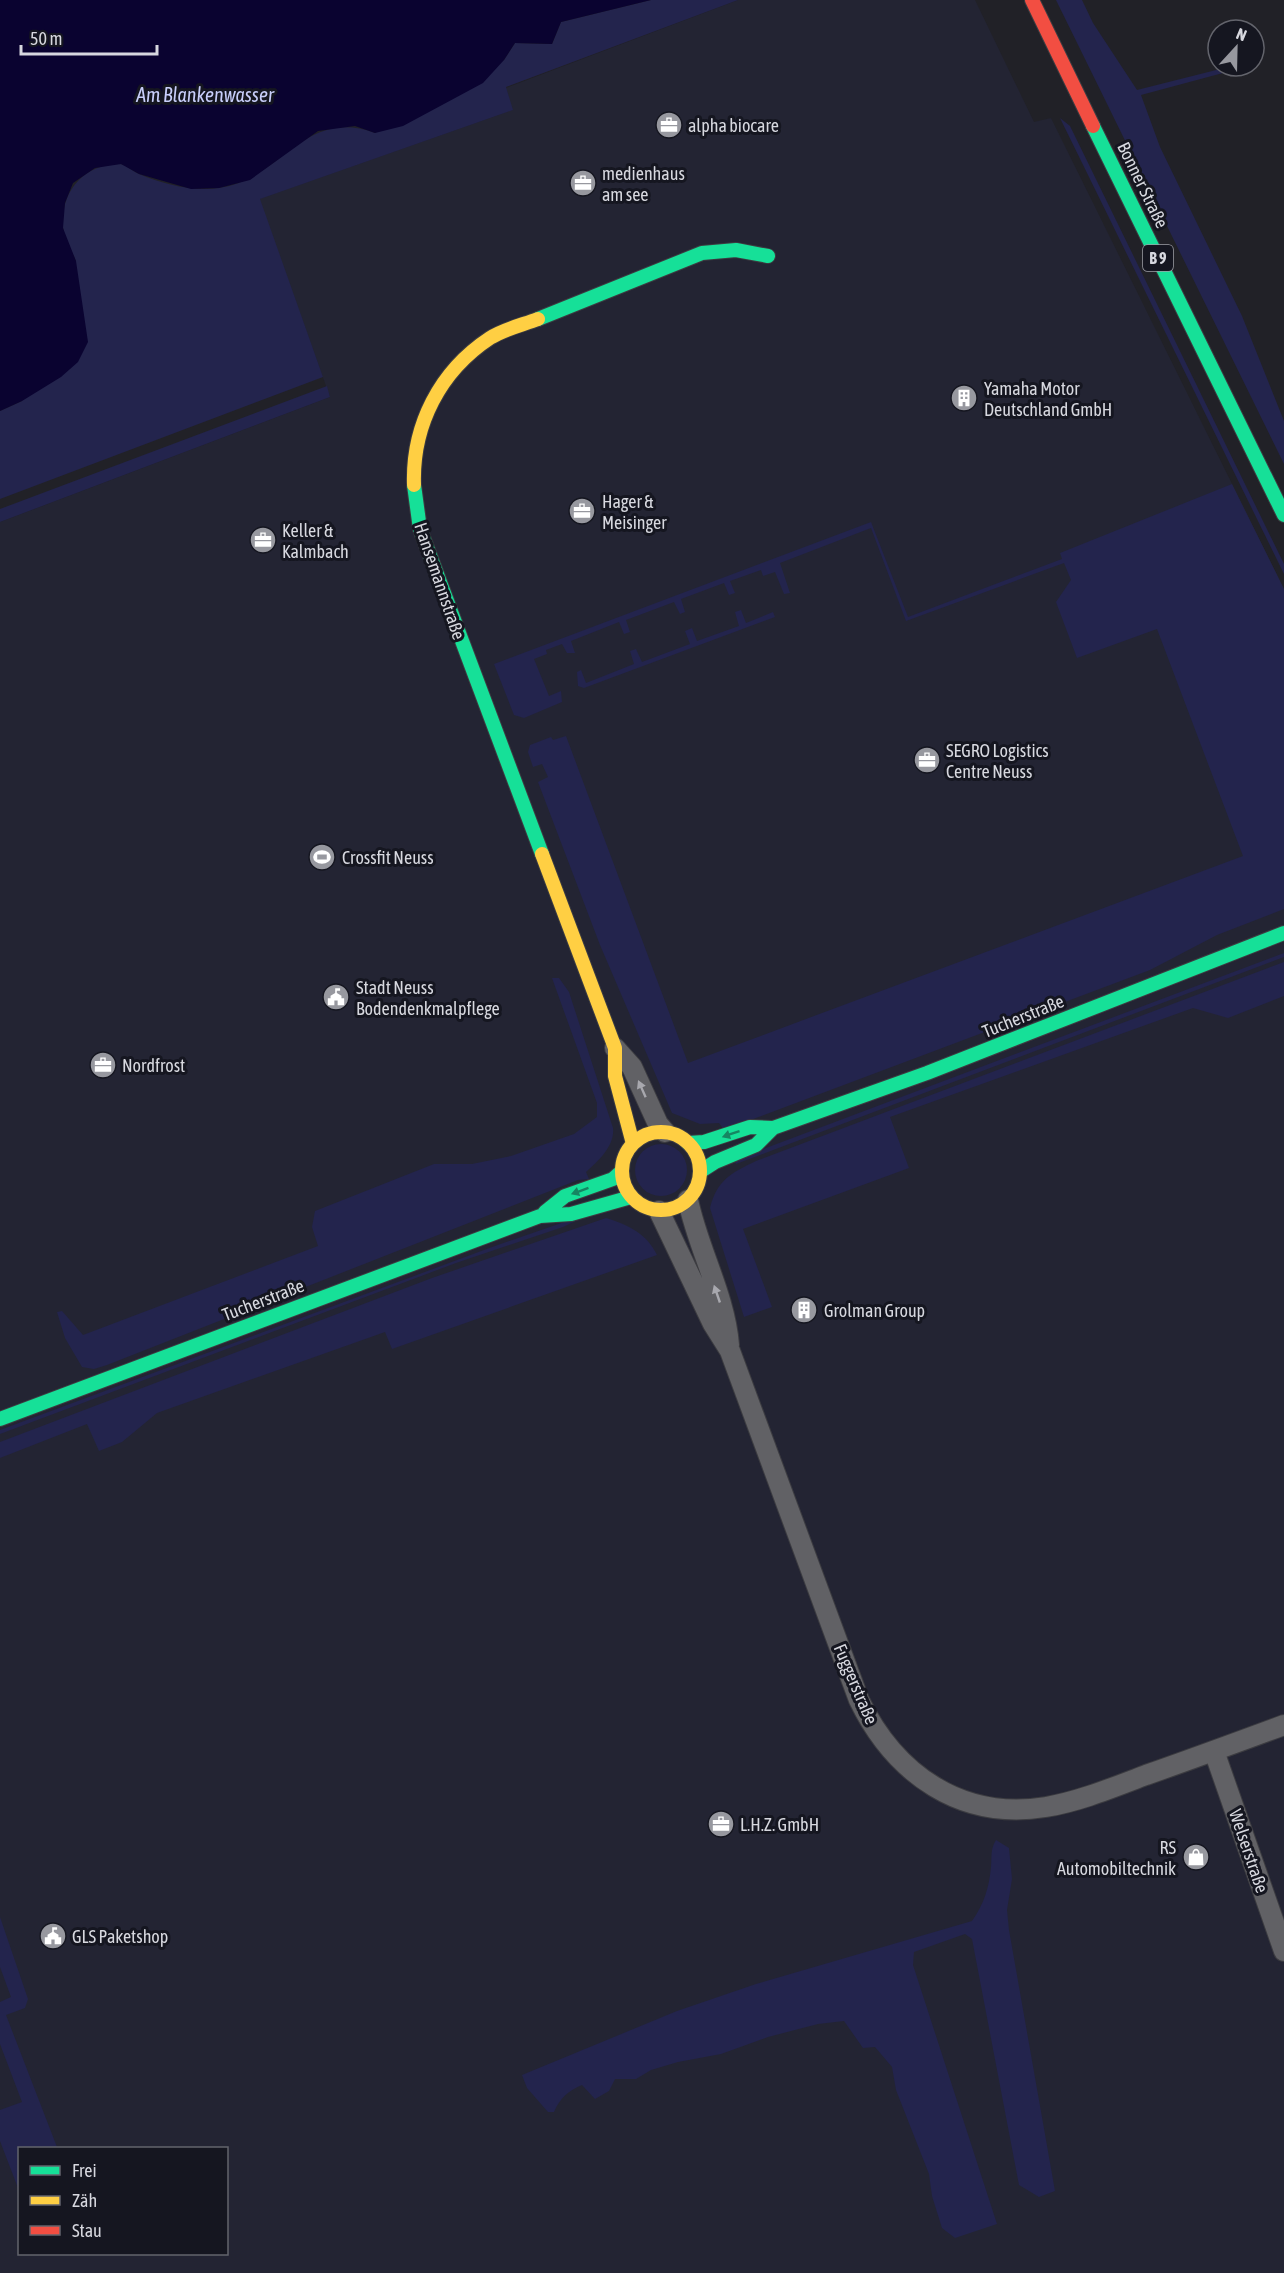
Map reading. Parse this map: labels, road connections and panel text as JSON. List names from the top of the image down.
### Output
{
  "streets": {
    "main road": [
      "Bonner Straße",
      "B 9",
      "Hansemannstraße",
      "Tucherstraße"
    ],
    "street": ["Fuggerstraße", "Welserstraße"]
  },
  "crossings": [
    ["Hansemannstraße", "Tucherstraße"],
    ["Hansemannstraße", "Fuggerstraße"],
    ["Tucherstraße", "Fuggerstraße"],
    ["Fuggerstraße", "Welserstraße"]
  ],
  "water": ["Am Blankenwasser"],
  "places": {
    "office": [
      "alpha biocare",
      "medienhaus am see",
      "Hager & Meisinger",
      "Keller & Kalmbach",
      "SEGRO Logistics Centre Neuss",
      "Nordfrost",
      "L.H.Z. GmbH"
    ],
    "building": ["Yamaha Motor Deutschland GmbH", "Grolman Group"],
    "sports": ["Crossfit Neuss"],
    "public building": ["Stadt Neuss Bodendenkmalpflege", "GLS Paketshop"],
    "shop": ["RS Automobiltechnik"]
  },
  "legend": ["Frei", "Zäh", "Stau"],
  "scale_bar": "50 m",
  "north": "top"
}
